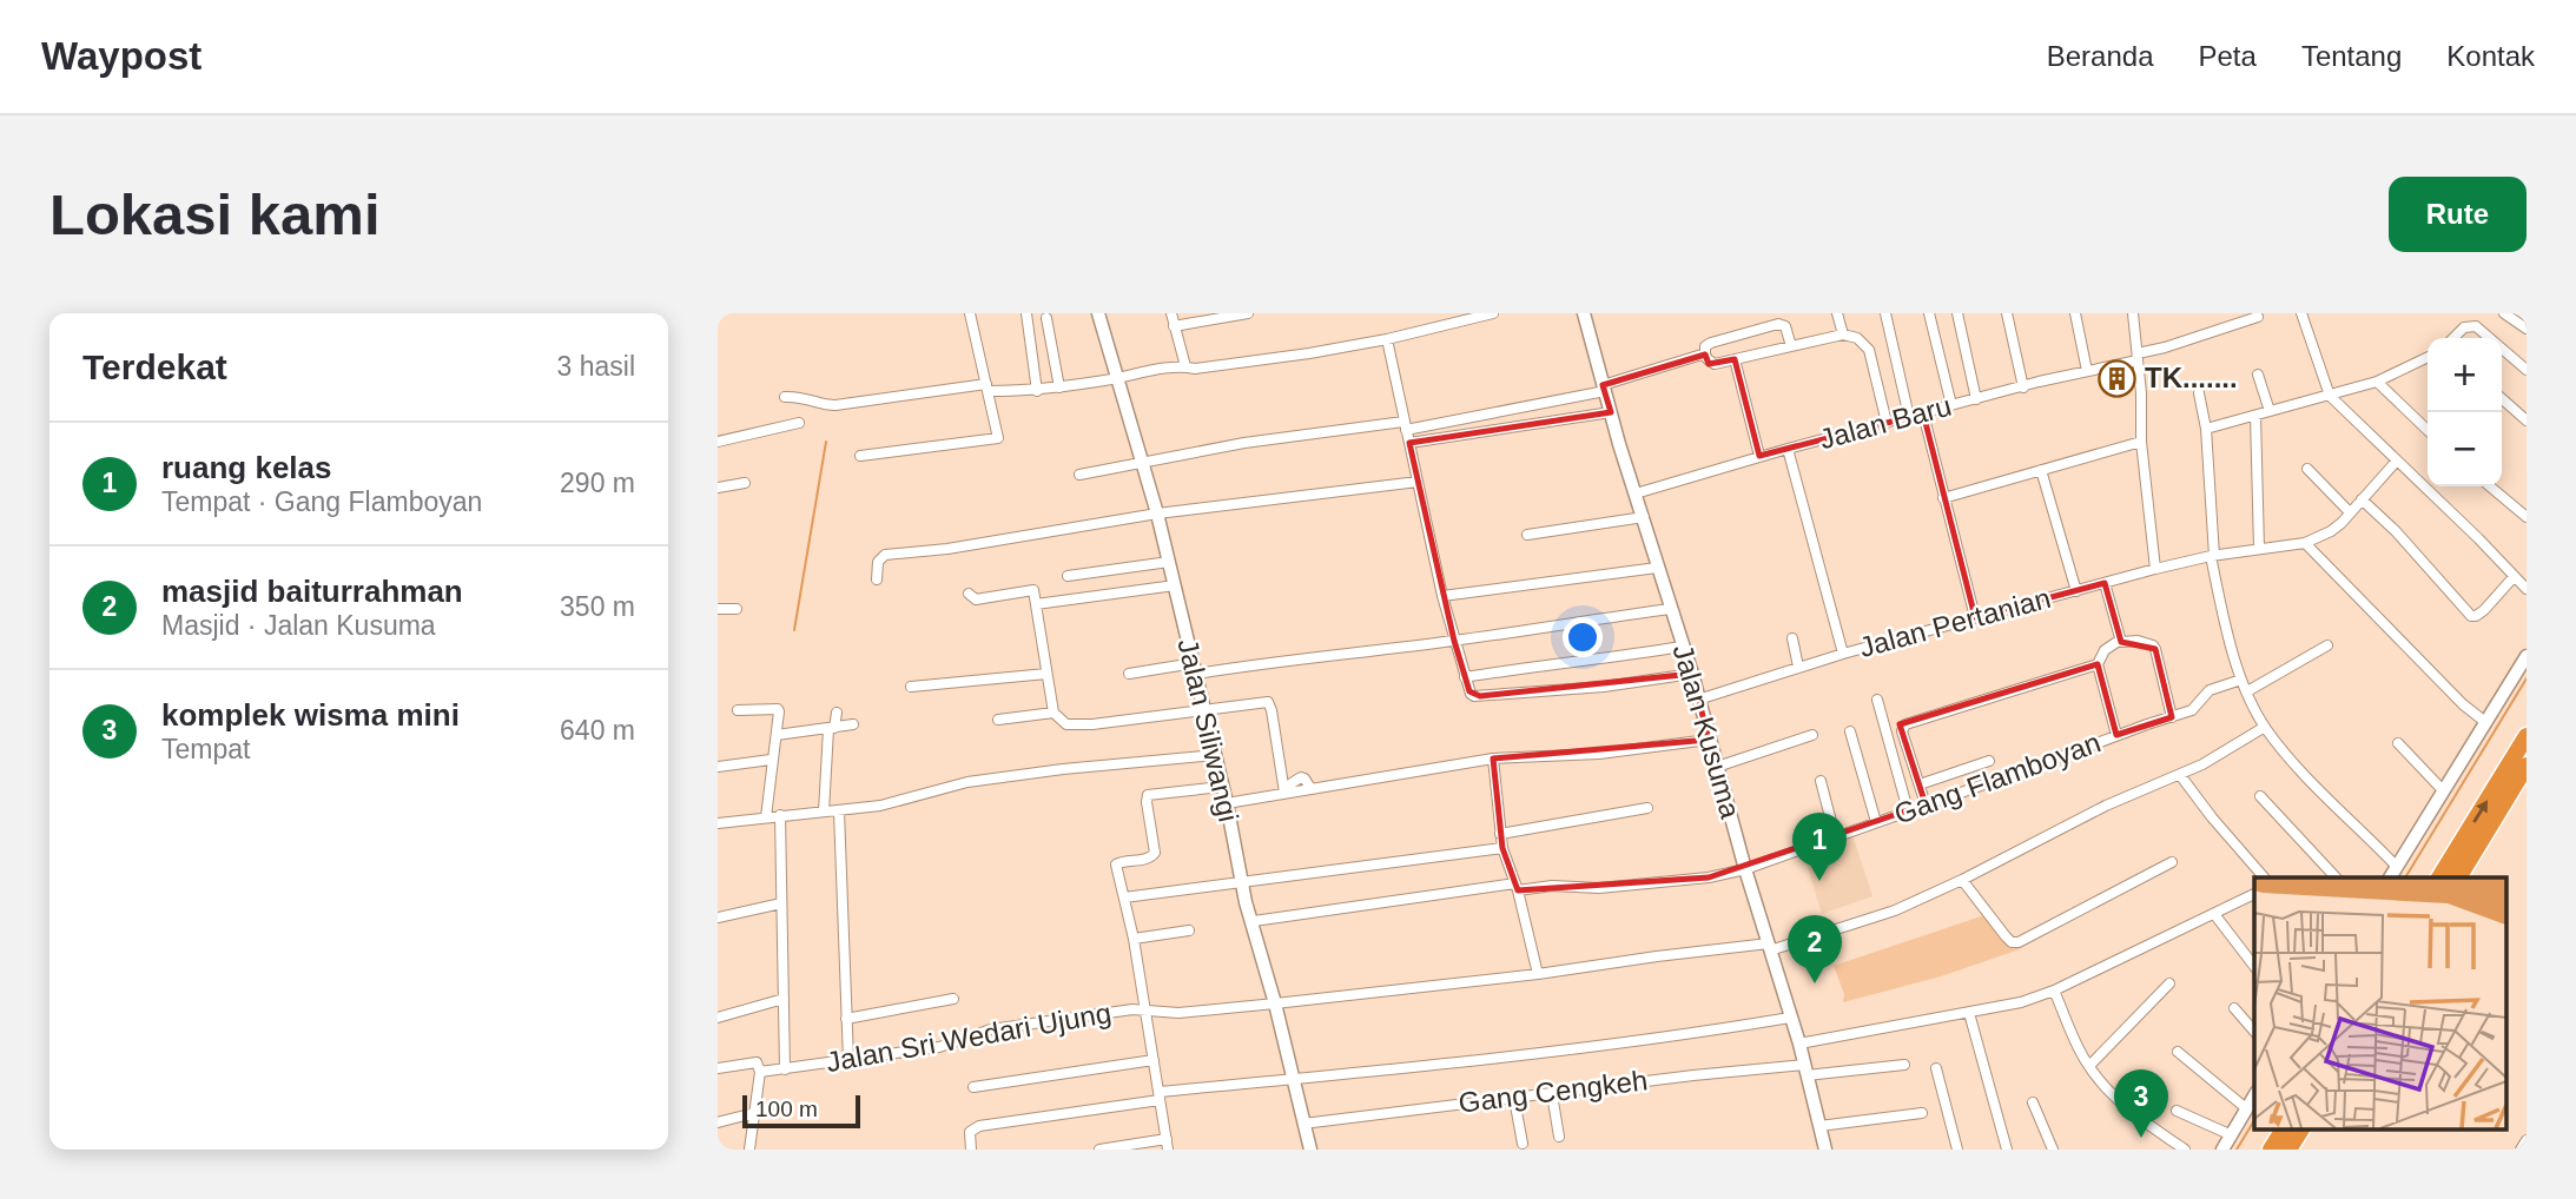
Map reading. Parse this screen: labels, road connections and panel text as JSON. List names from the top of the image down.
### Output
{
  "streets": {
    "street": [
      "Jalan Baru",
      "Jalan Pertanian",
      "Jalan Siliwangi",
      "Jalan Kusuma",
      "Gang Flamboyan",
      "Jalan Sri Wedari Ujung",
      "Gang Cengkeh"
    ]
  },
  "crossings": [
    ["Jalan Baru", "Jalan Kusuma"],
    ["Jalan Pertanian", "Jalan Kusuma"],
    ["Jalan Siliwangi", "Gang Flamboyan"],
    ["Jalan Siliwangi", "Jalan Sri Wedari Ujung"],
    ["Jalan Siliwangi", "Gang Cengkeh"],
    ["Jalan Kusuma", "Gang Flamboyan"],
    ["Jalan Kusuma", "Jalan Sri Wedari Ujung"],
    ["Jalan Kusuma", "Gang Cengkeh"]
  ],
  "places": {
    "building": ["TK......."]
  },
  "scale_bar": "100 m",
  "page": {
    "header": "Waypost",
    "nav": [
      "Beranda",
      "Peta",
      "Tentang",
      "Kontak"
    ],
    "buttons": "Rute",
    "title": "Lokasi kami",
    "heading": ["Terdekat", "3 hasil"],
    "map_buttons": ["+", "−"],
    "list": [
      {
        "mark": "1",
        "name": "ruang kelas",
        "note": "Tempat · Gang Flamboyan",
        "value": "290 m"
      },
      {
        "mark": "2",
        "name": "masjid baiturrahman",
        "note": "Masjid · Jalan Kusuma",
        "value": "350 m"
      },
      {
        "mark": "3",
        "name": "komplek wisma mini",
        "note": "Tempat",
        "value": "640 m"
      }
    ],
    "pins": ["1", "2", "3"],
    "scale": "100 m"
  }
}
